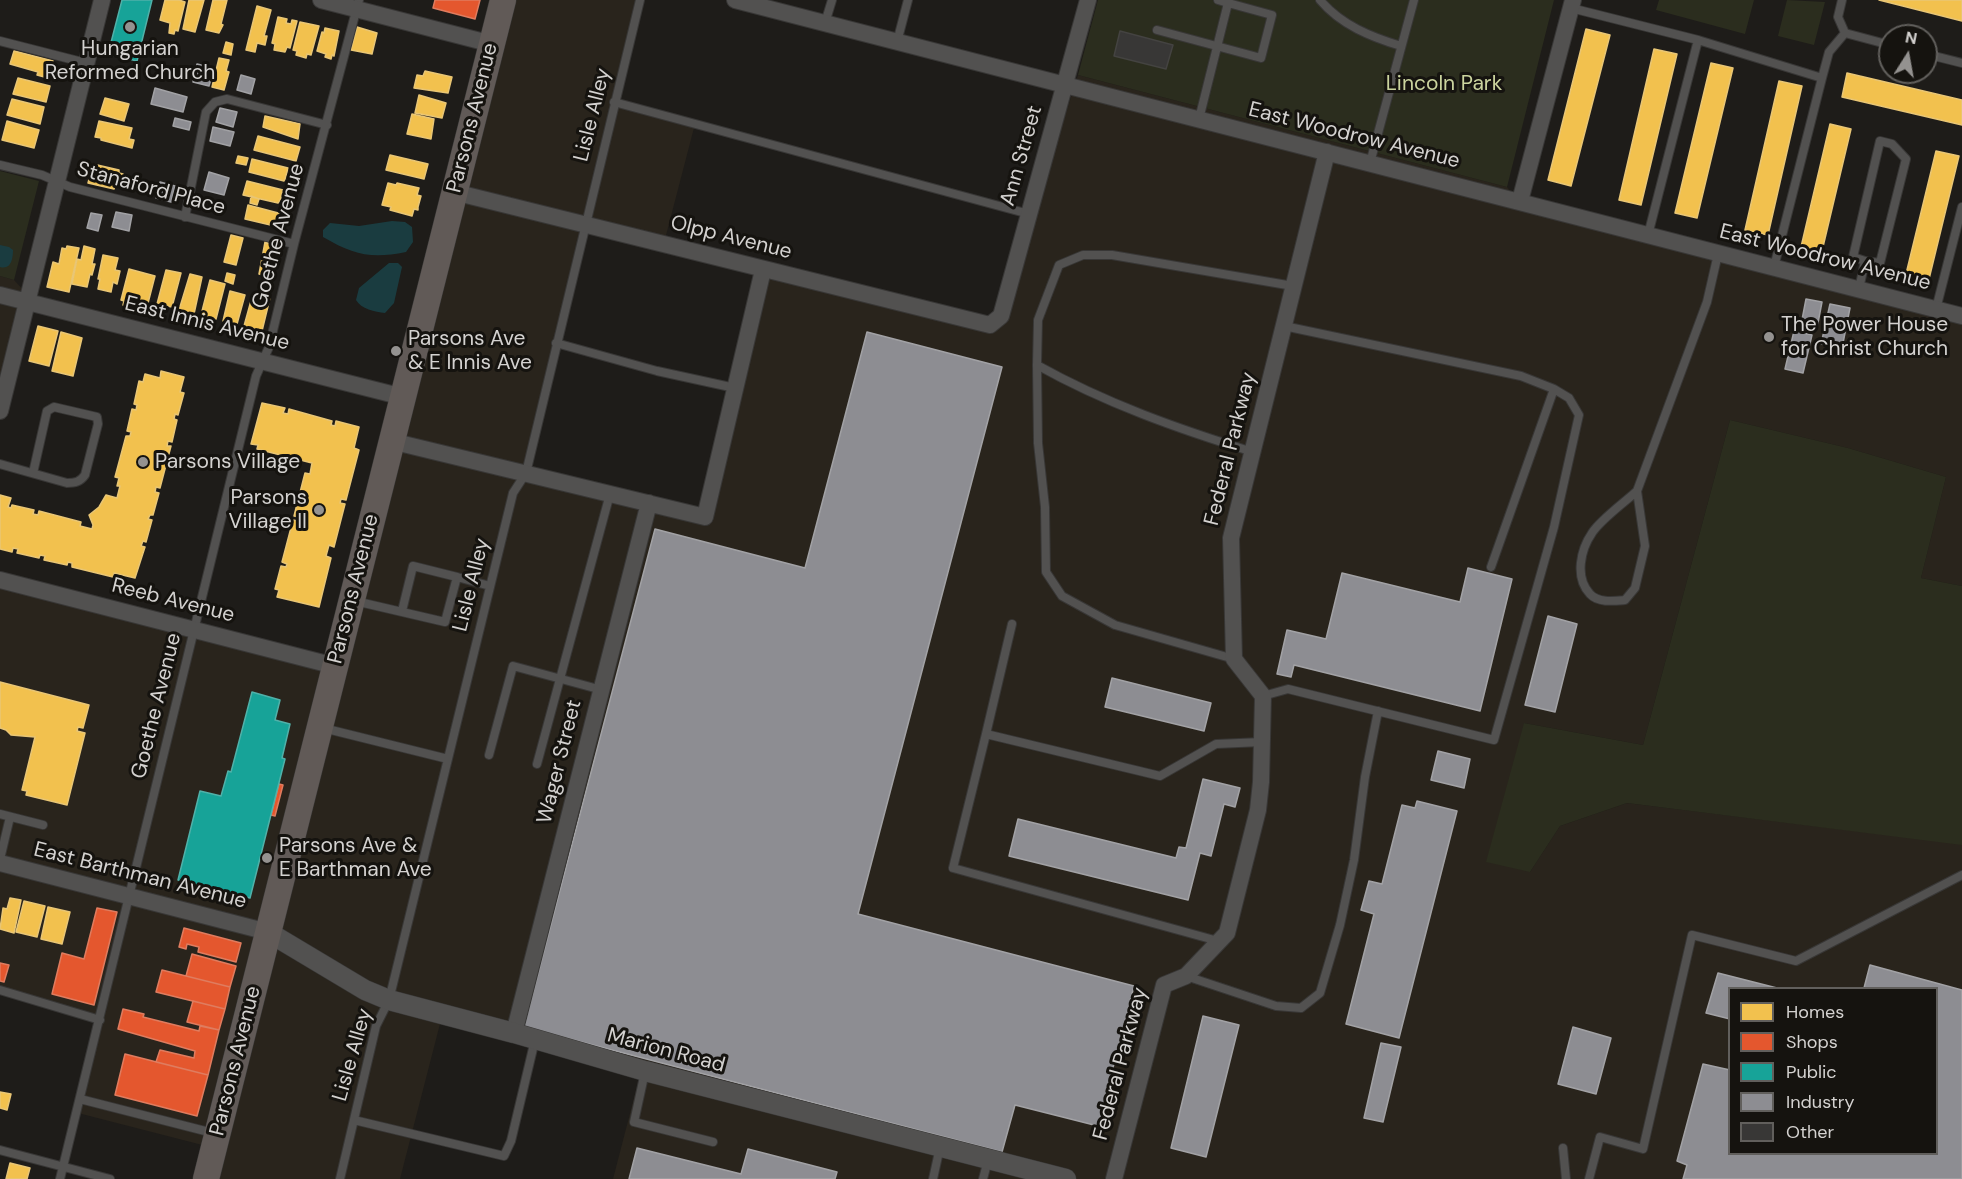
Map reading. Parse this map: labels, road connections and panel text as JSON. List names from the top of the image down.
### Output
{
  "streets": {
    "main road": ["Parsons Avenue"],
    "street": [
      "East Woodrow Avenue",
      "Ann Street",
      "Olpp Avenue",
      "East Innis Avenue",
      "Federal Parkway",
      "Reeb Avenue",
      "Wager Street",
      "East Barthman Avenue",
      "Marion Road"
    ],
    "lane": ["Lisle Alley", "Stanaford Place", "Goethe Avenue"]
  },
  "crossings": [
    ["Lisle Alley", "Olpp Avenue"],
    ["Lisle Alley", "Marion Road"],
    ["Parsons Avenue", "Olpp Avenue"],
    ["Parsons Avenue", "East Innis Avenue"],
    ["Parsons Avenue", "Reeb Avenue"],
    ["Parsons Avenue", "East Barthman Avenue"],
    ["Parsons Avenue", "Marion Road"],
    ["East Woodrow Avenue", "Ann Street"],
    ["East Woodrow Avenue", "Federal Parkway"],
    ["Ann Street", "Olpp Avenue"],
    ["Stanaford Place", "Goethe Avenue"],
    ["Goethe Avenue", "East Innis Avenue"],
    ["Goethe Avenue", "Reeb Avenue"],
    ["Goethe Avenue", "East Barthman Avenue"],
    ["Wager Street", "Marion Road"],
    ["East Barthman Avenue", "Marion Road"]
  ],
  "parks": ["Lincoln Park"],
  "places": [
    "Hungarian Reformed Church",
    "The Power House for Christ Church",
    "Parsons Ave & E Innis Ave",
    "Parsons Village",
    "Parsons Village II",
    "Parsons Ave & E Barthman Ave"
  ],
  "legend": [
    "Homes",
    "Shops",
    "Public",
    "Industry",
    "Other"
  ],
  "north": "top"
}
